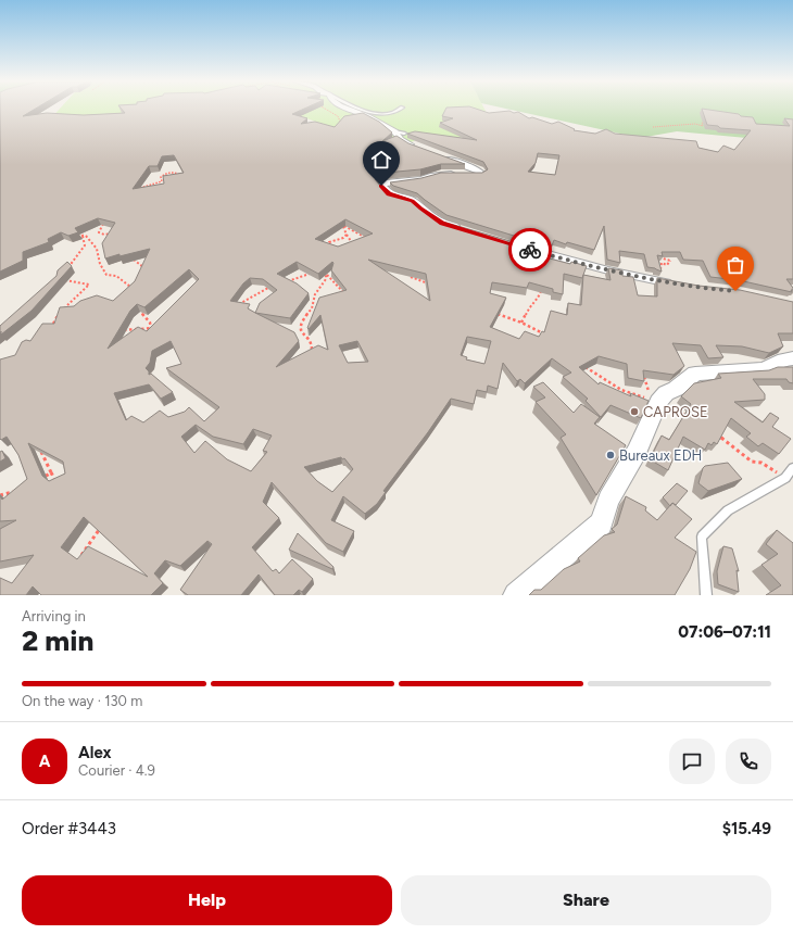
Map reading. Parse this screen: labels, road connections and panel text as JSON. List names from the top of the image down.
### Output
{
  "places": ["CAPROSE", "Bureaux EDH"],
  "page": {
    "heading": ["2 min", "Arriving in", "07:06–07:11"],
    "panel": [
      "Alex",
      "Courier · 4.9",
      "Order #3443",
      "$15.49"
    ],
    "bar": "On the way · 130 m",
    "round": "A",
    "buttons": ["Help", "Share"]
  }
}
